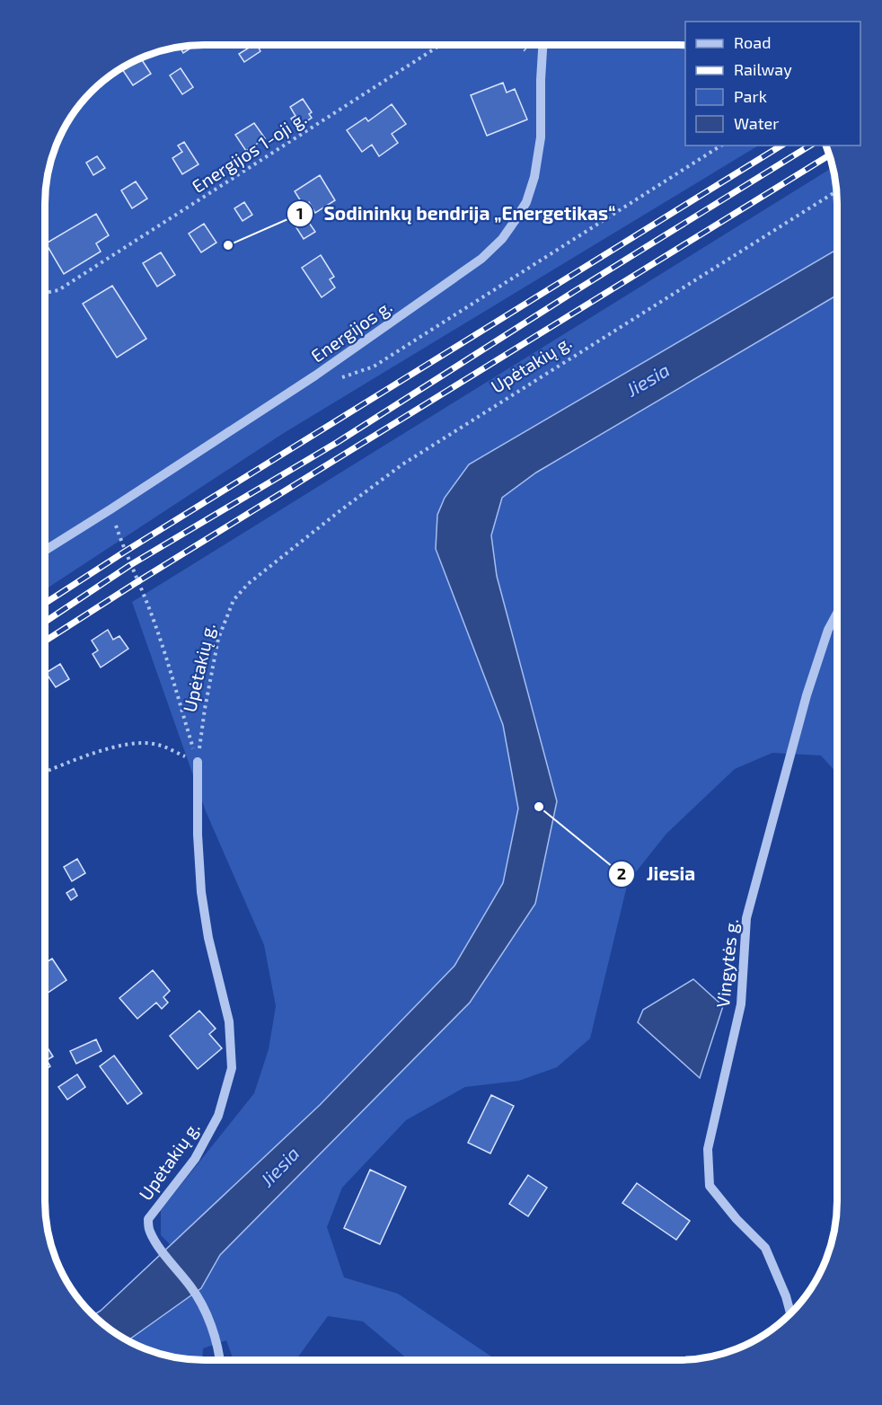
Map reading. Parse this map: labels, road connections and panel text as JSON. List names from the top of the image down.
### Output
{
  "streets": {
    "street": ["Energijos g.", "Upėtakių g.", "Vingytės g."],
    "path": ["Energijos 1-oji g."]
  },
  "water": ["Jiesia"],
  "places": ["Sodininkų bendrija „Energetikas“", "Jiesia"],
  "legend": [
    "Road",
    "Railway",
    "Park",
    "Water"
  ]
}
